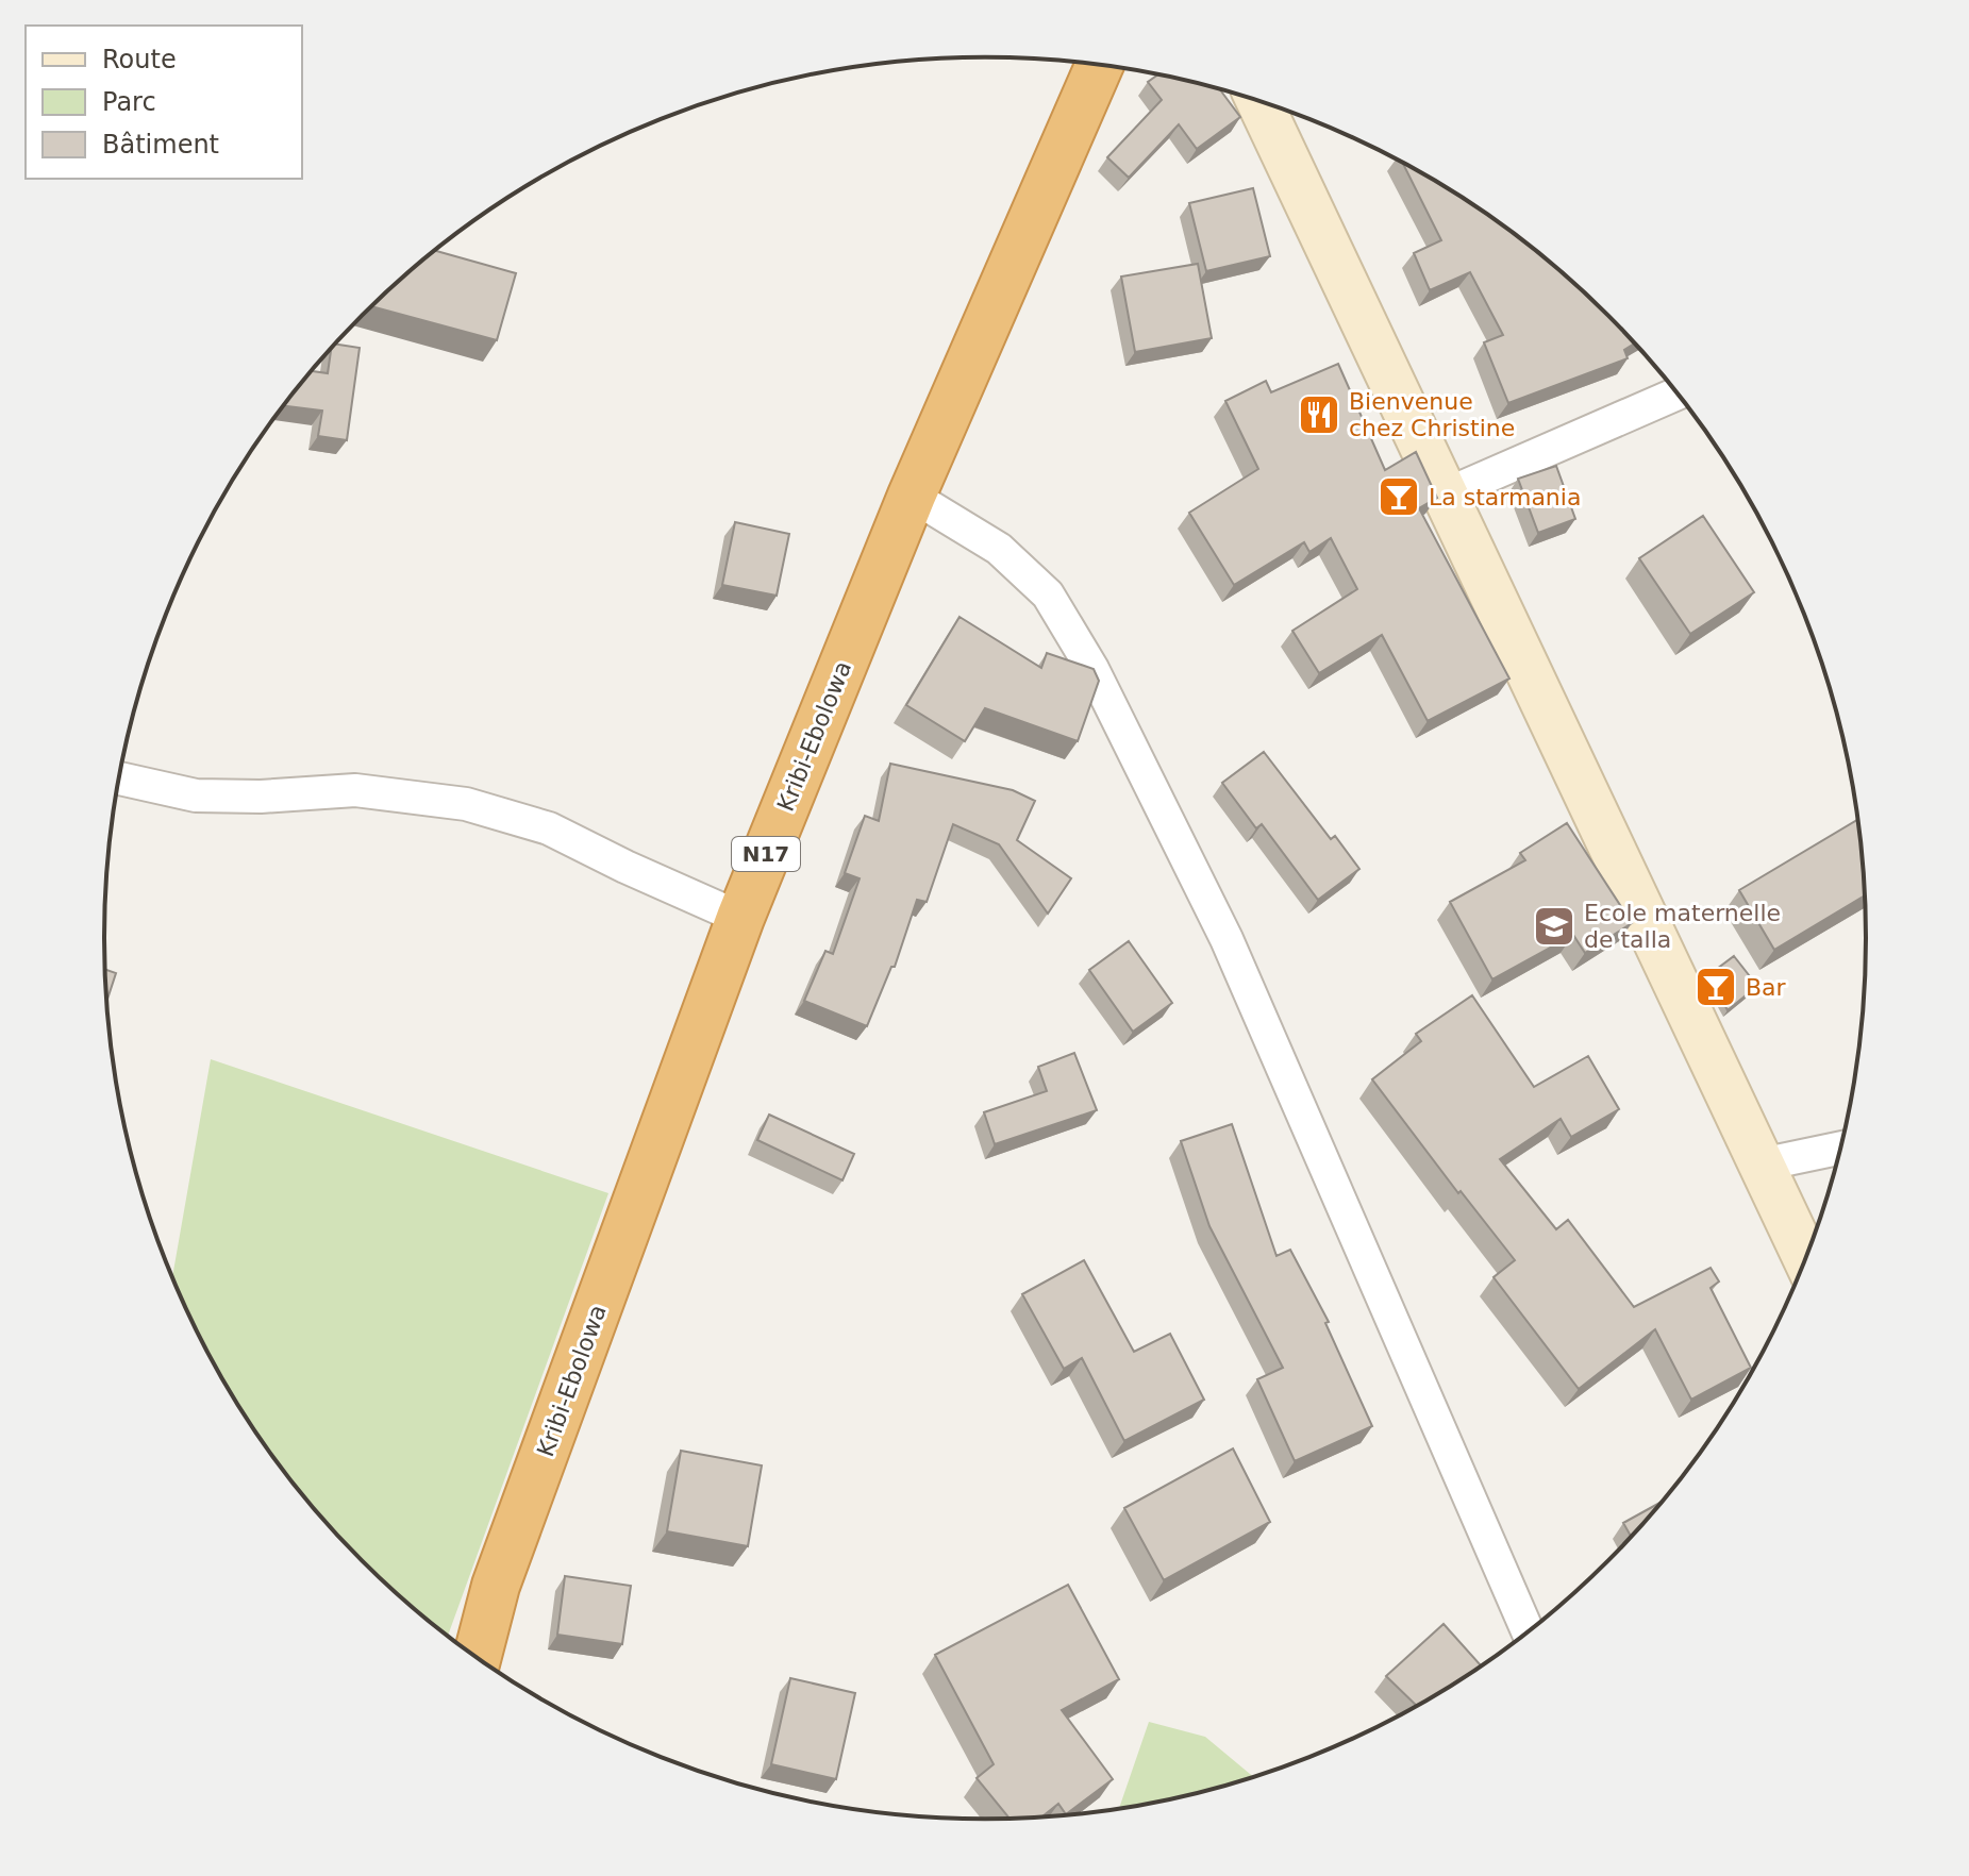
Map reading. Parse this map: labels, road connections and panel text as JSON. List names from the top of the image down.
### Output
{
  "streets": {
    "highway": ["Kribi-Ebolowa", "N17"]
  },
  "places": {
    "restaurant": ["Bienvenue chez Christine"],
    "bar": ["La starmania", "Bar"],
    "school or university": ["Ecole maternelle de talla"]
  },
  "legend": ["Route", "Parc", "Bâtiment"]
}
